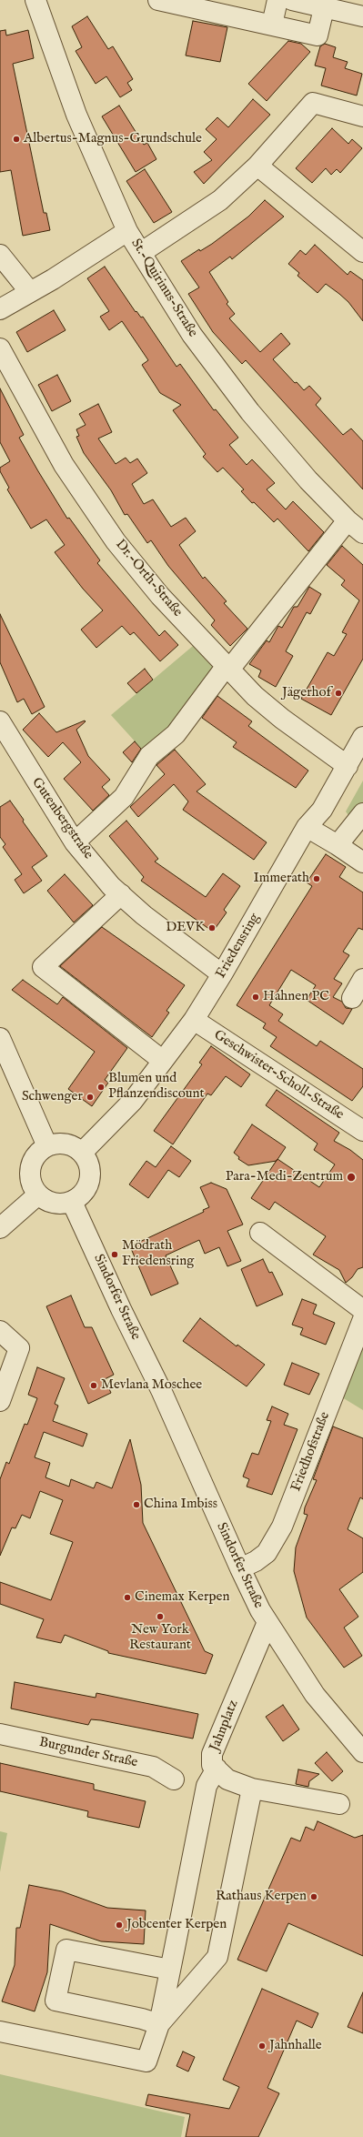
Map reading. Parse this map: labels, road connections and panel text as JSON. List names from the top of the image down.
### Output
{
  "streets": {
    "street": [
      "St.-Quirinus-Straße",
      "Dr.-Orth-Straße",
      "Gutenbergstraße",
      "Friedensring",
      "Geschwister-Scholl-Straße",
      "Sindorfer Straße",
      "Friedhofstraße",
      "Jahnplatz",
      "Burgunder Straße"
    ]
  },
  "crossings": [
    ["Dr.-Orth-Straße", "Friedensring"],
    ["Gutenbergstraße", "Friedensring"],
    ["Friedensring", "Geschwister-Scholl-Straße"],
    ["Friedensring", "Sindorfer Straße"],
    ["Sindorfer Straße", "Friedhofstraße"],
    ["Sindorfer Straße", "Jahnplatz"]
  ],
  "places": [
    "Albertus-Magnus-Grundschule",
    "Jägerhof",
    "Immerath",
    "DEVK",
    "Hahnen PC",
    "Blumen und Pflanzendiscount",
    "Schwenger",
    "Para-Medi-Zentrum",
    "Mödrath Friedensring",
    "Mevlana Moschee",
    "China Imbiss",
    "Cinemax Kerpen",
    "New York Restaurant",
    "Rathaus Kerpen",
    "Jobcenter Kerpen",
    "Jahnhalle"
  ]
}
